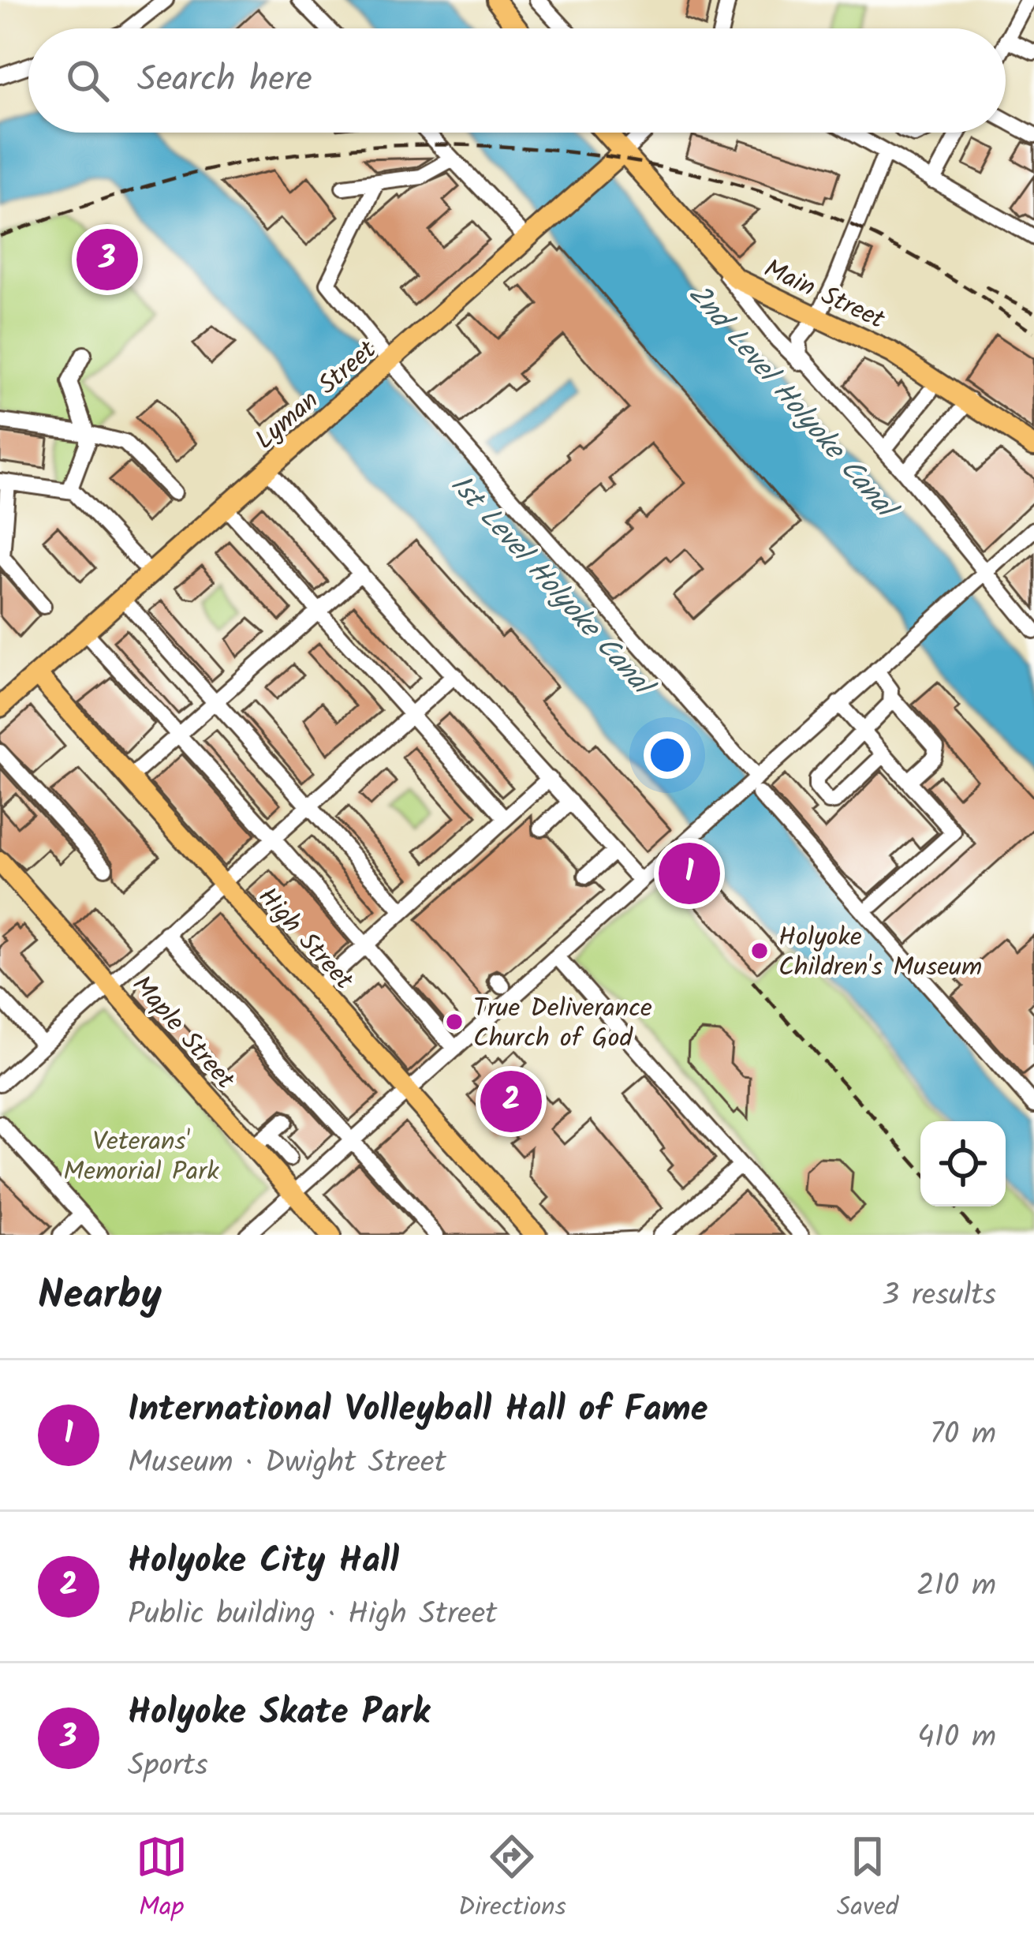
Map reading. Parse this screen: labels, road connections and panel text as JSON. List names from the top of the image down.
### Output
{
  "streets": {
    "main road": [
      "Main Street",
      "Lyman Street",
      "High Street",
      "Maple Street"
    ]
  },
  "crossings": [
    ["Main Street", "Lyman Street"],
    ["Lyman Street", "High Street"]
  ],
  "water": ["2nd Level Holyoke Canal", "1st Level Holyoke Canal"],
  "parks": ["Veterans' Memorial Park"],
  "places": ["Holyoke Children's Museum", "True Deliverance Church of God"],
  "page": {
    "search": "Search here",
    "pins": ["3", "1", "2"],
    "heading": ["Nearby", "3 results"],
    "list": [
      {
        "mark": "1",
        "name": "International Volleyball Hall of Fame",
        "note": "Museum · Dwight Street",
        "value": "70 m"
      },
      {
        "mark": "2",
        "name": "Holyoke City Hall",
        "note": "Public building · High Street",
        "value": "210 m"
      },
      {
        "mark": "3",
        "name": "Holyoke Skate Park",
        "note": "Sports",
        "value": "410 m"
      }
    ],
    "nav": ["Map", "Directions", "Saved"]
  }
}
